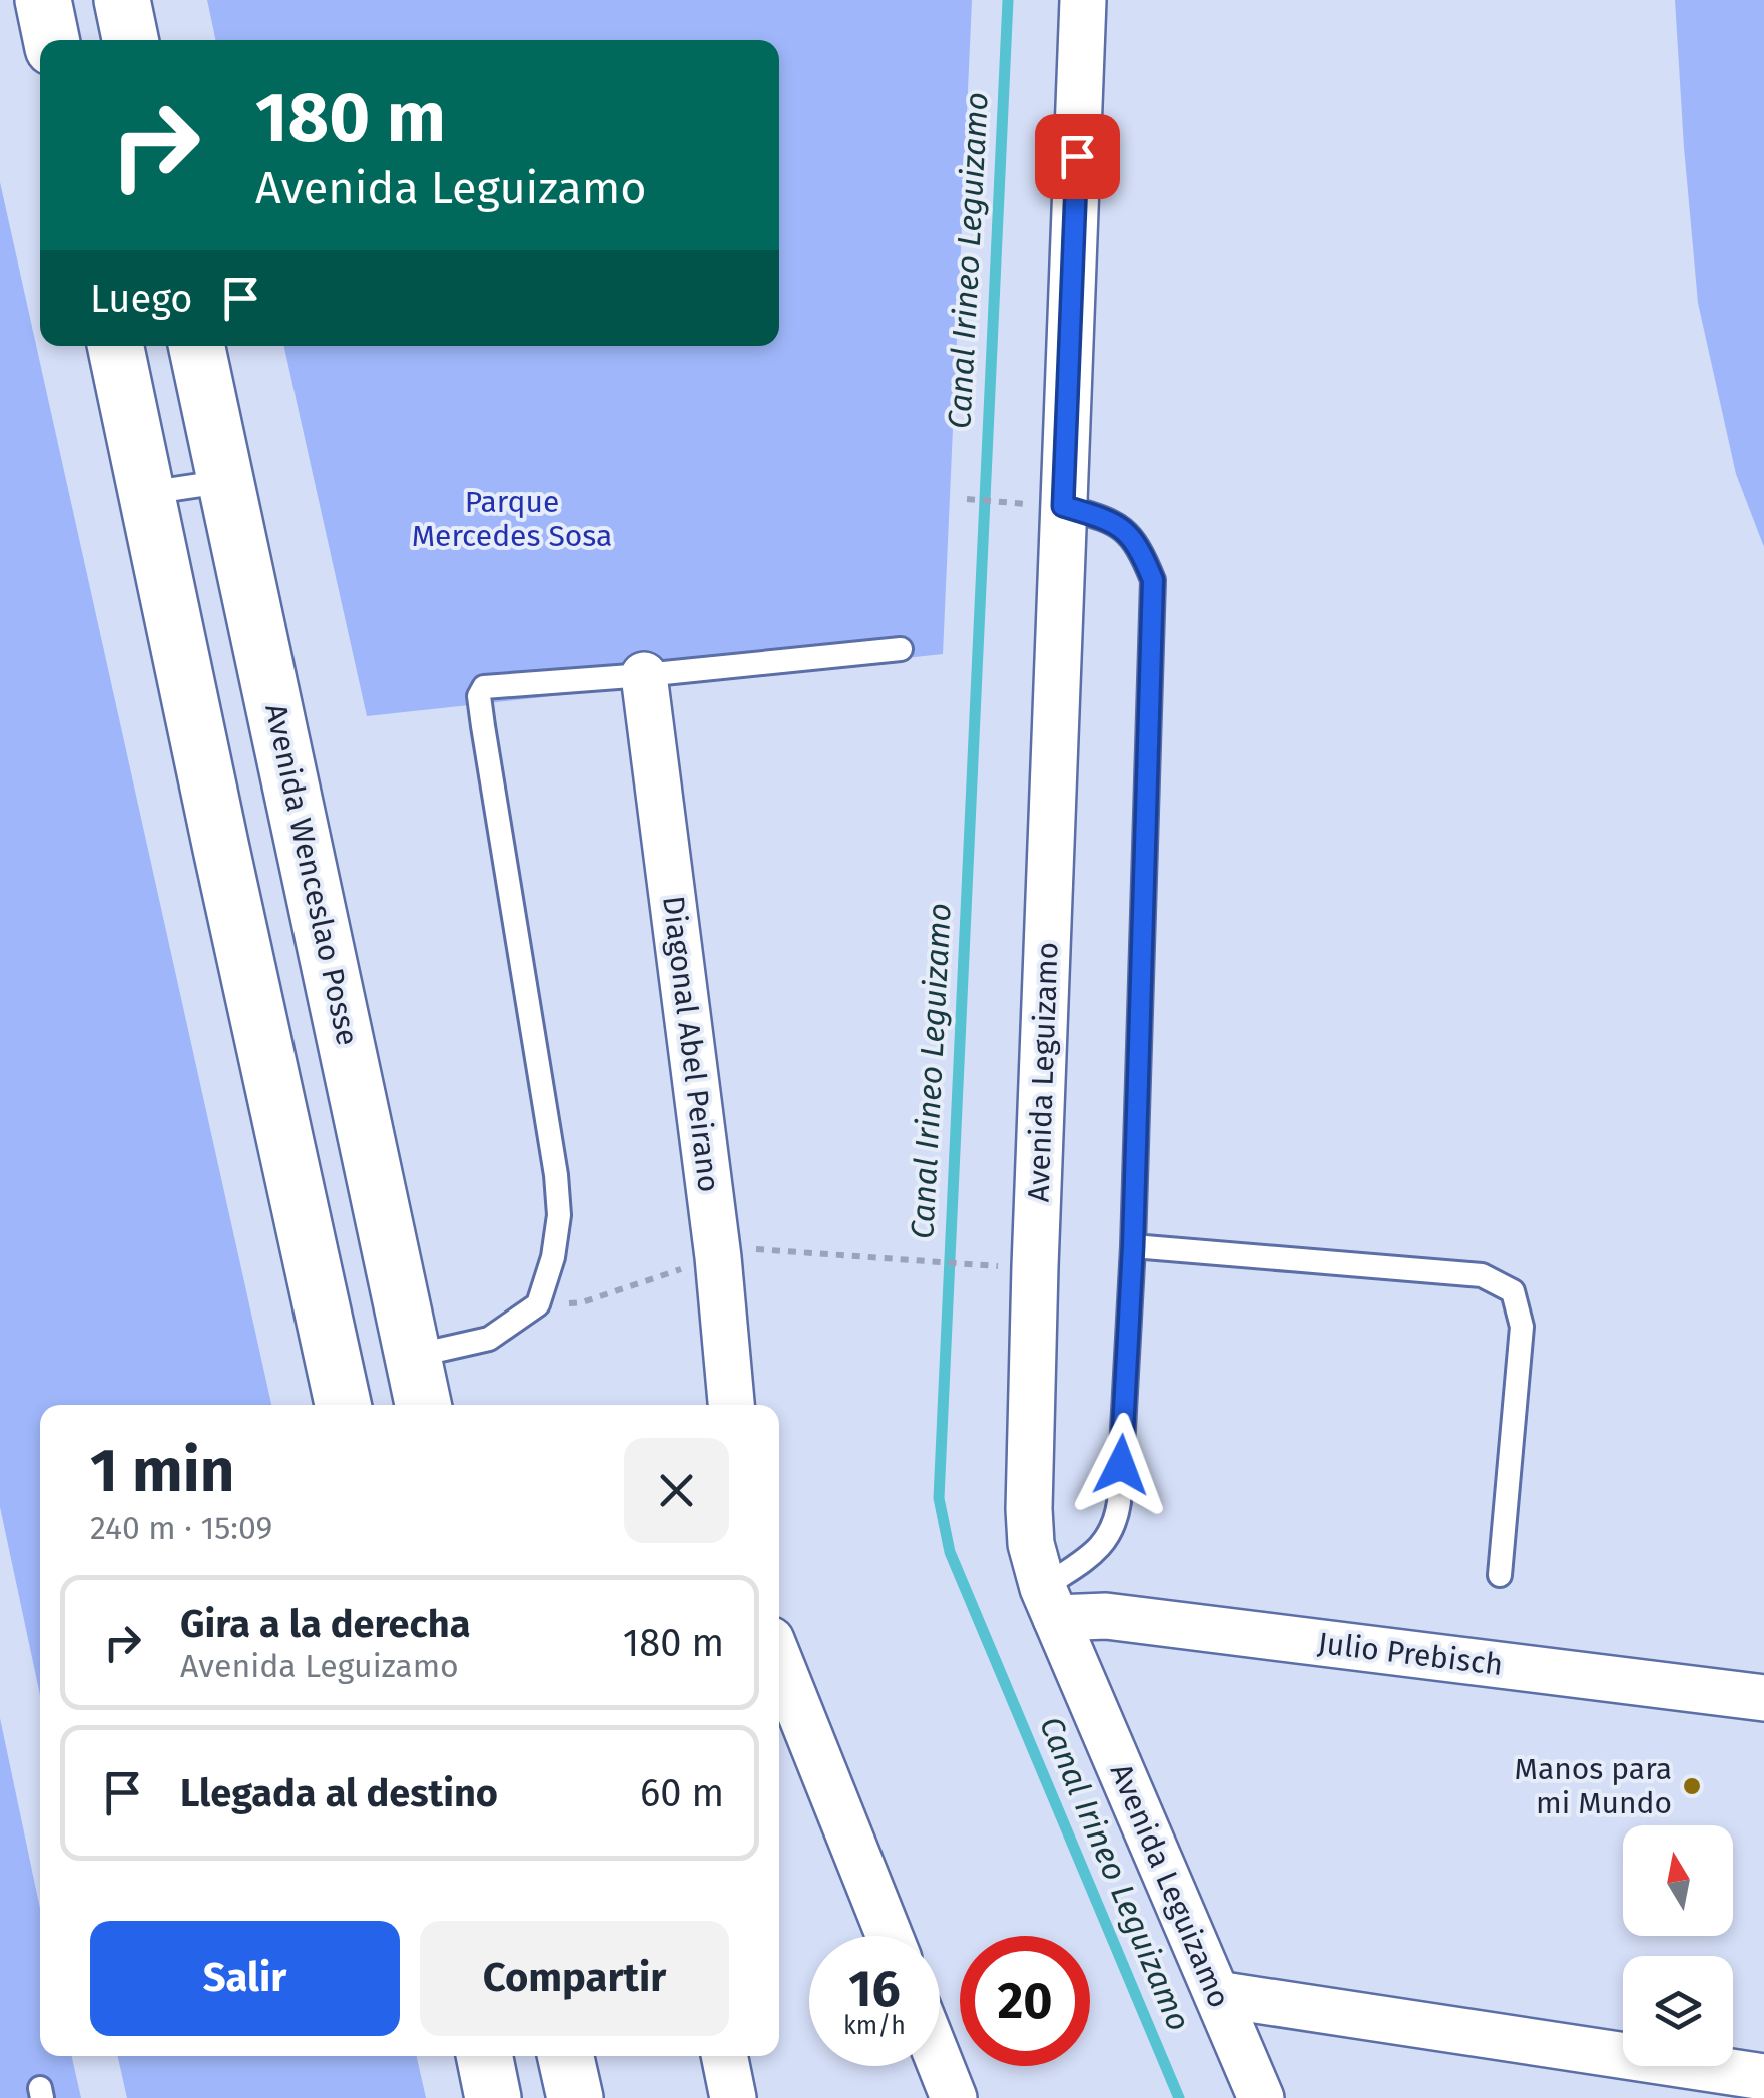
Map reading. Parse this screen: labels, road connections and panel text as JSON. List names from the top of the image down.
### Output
{
  "streets": {
    "main road": ["Avenida Wenceslao Posse"],
    "street": ["Diagonal Abel Peirano", "Avenida Leguizamo", "Julio Prebisch"]
  },
  "crossings": [
    ["Avenida Leguizamo", "Julio Prebisch"]
  ],
  "water": ["Canal Irineo Leguizamo"],
  "parks": ["Parque Mercedes Sosa"],
  "places": ["Manos para mi Mundo"],
  "north": "top",
  "page": {
    "turn": ["180 m", "Avenida Leguizamo"],
    "then": "Luego",
    "heading": ["1 min", "240 m · 15:09"],
    "list": [
      {
        "name": "Gira a la derecha",
        "note": "Avenida Leguizamo",
        "value": "180 m"
      },
      {
        "name": "Llegada al destino",
        "value": "60 m"
      }
    ],
    "buttons": ["Salir", "Compartir"],
    "speed": "16 km/h",
    "limit": "20"
  }
}
